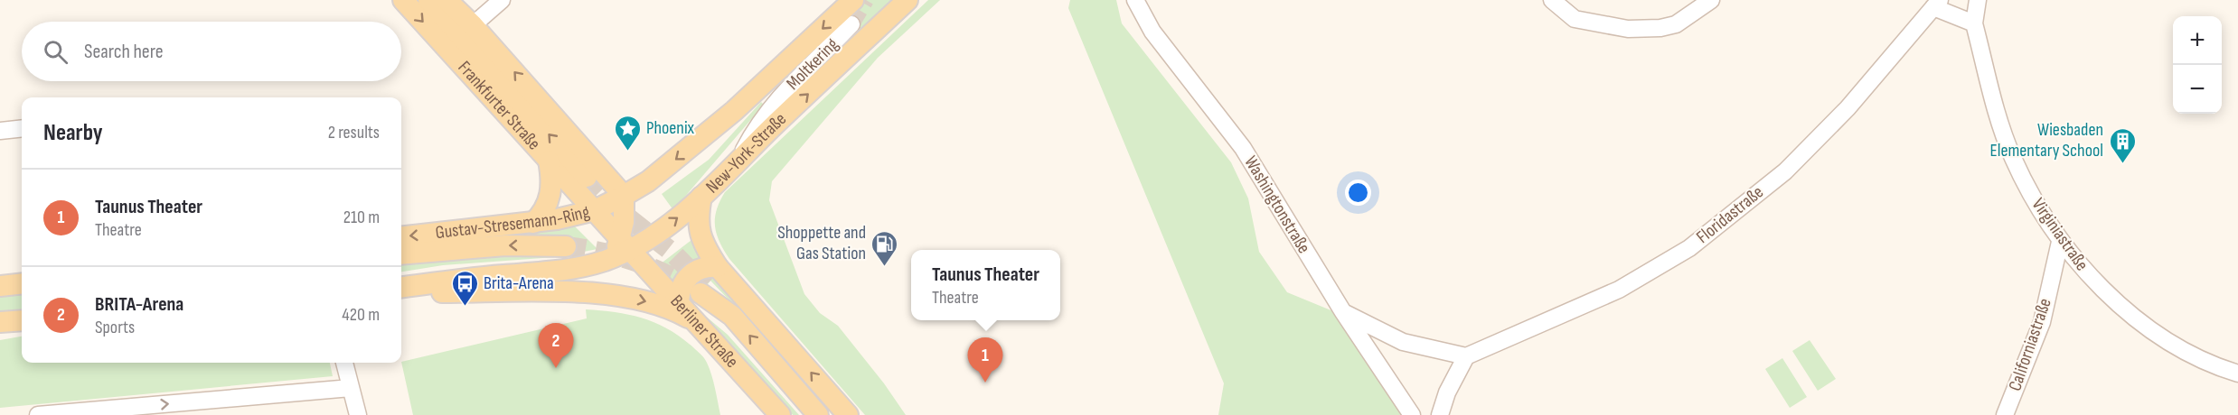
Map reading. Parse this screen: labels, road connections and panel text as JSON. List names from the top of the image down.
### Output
{
  "streets": {
    "main road": [
      "Frankfurter Straße",
      "New-York-Straße",
      "Gustav-Stresemann-Ring",
      "Berliner Straße"
    ],
    "street": [
      "Moltkering",
      "Washingtonstraße",
      "Floridastraße",
      "Virginiastraße",
      "Californiastraße"
    ]
  },
  "crossings": [
    ["Moltkering", "New-York-Straße"],
    ["Frankfurter Straße", "New-York-Straße"],
    ["Frankfurter Straße", "Gustav-Stresemann-Ring"],
    ["Frankfurter Straße", "Berliner Straße"],
    ["New-York-Straße", "Gustav-Stresemann-Ring"],
    ["New-York-Straße", "Berliner Straße"],
    ["Virginiastraße", "Californiastraße"]
  ],
  "places": {
    "place": ["Phoenix"],
    "building": ["Wiesbaden Elementary School"],
    "fuel station": ["Shoppette and Gas Station"],
    "bus stop": ["Brita-Arena"]
  },
  "page": {
    "map_buttons": ["+", "−"],
    "search": "Search here",
    "heading": ["Nearby", "2 results"],
    "list": [
      {
        "mark": "1",
        "name": "Taunus Theater",
        "note": "Theatre",
        "value": "210 m"
      },
      {
        "mark": "2",
        "name": "BRITA-Arena",
        "note": "Sports",
        "value": "420 m"
      }
    ],
    "popup": ["Taunus Theater", "Theatre"],
    "pins": ["2", "1"]
  }
}
